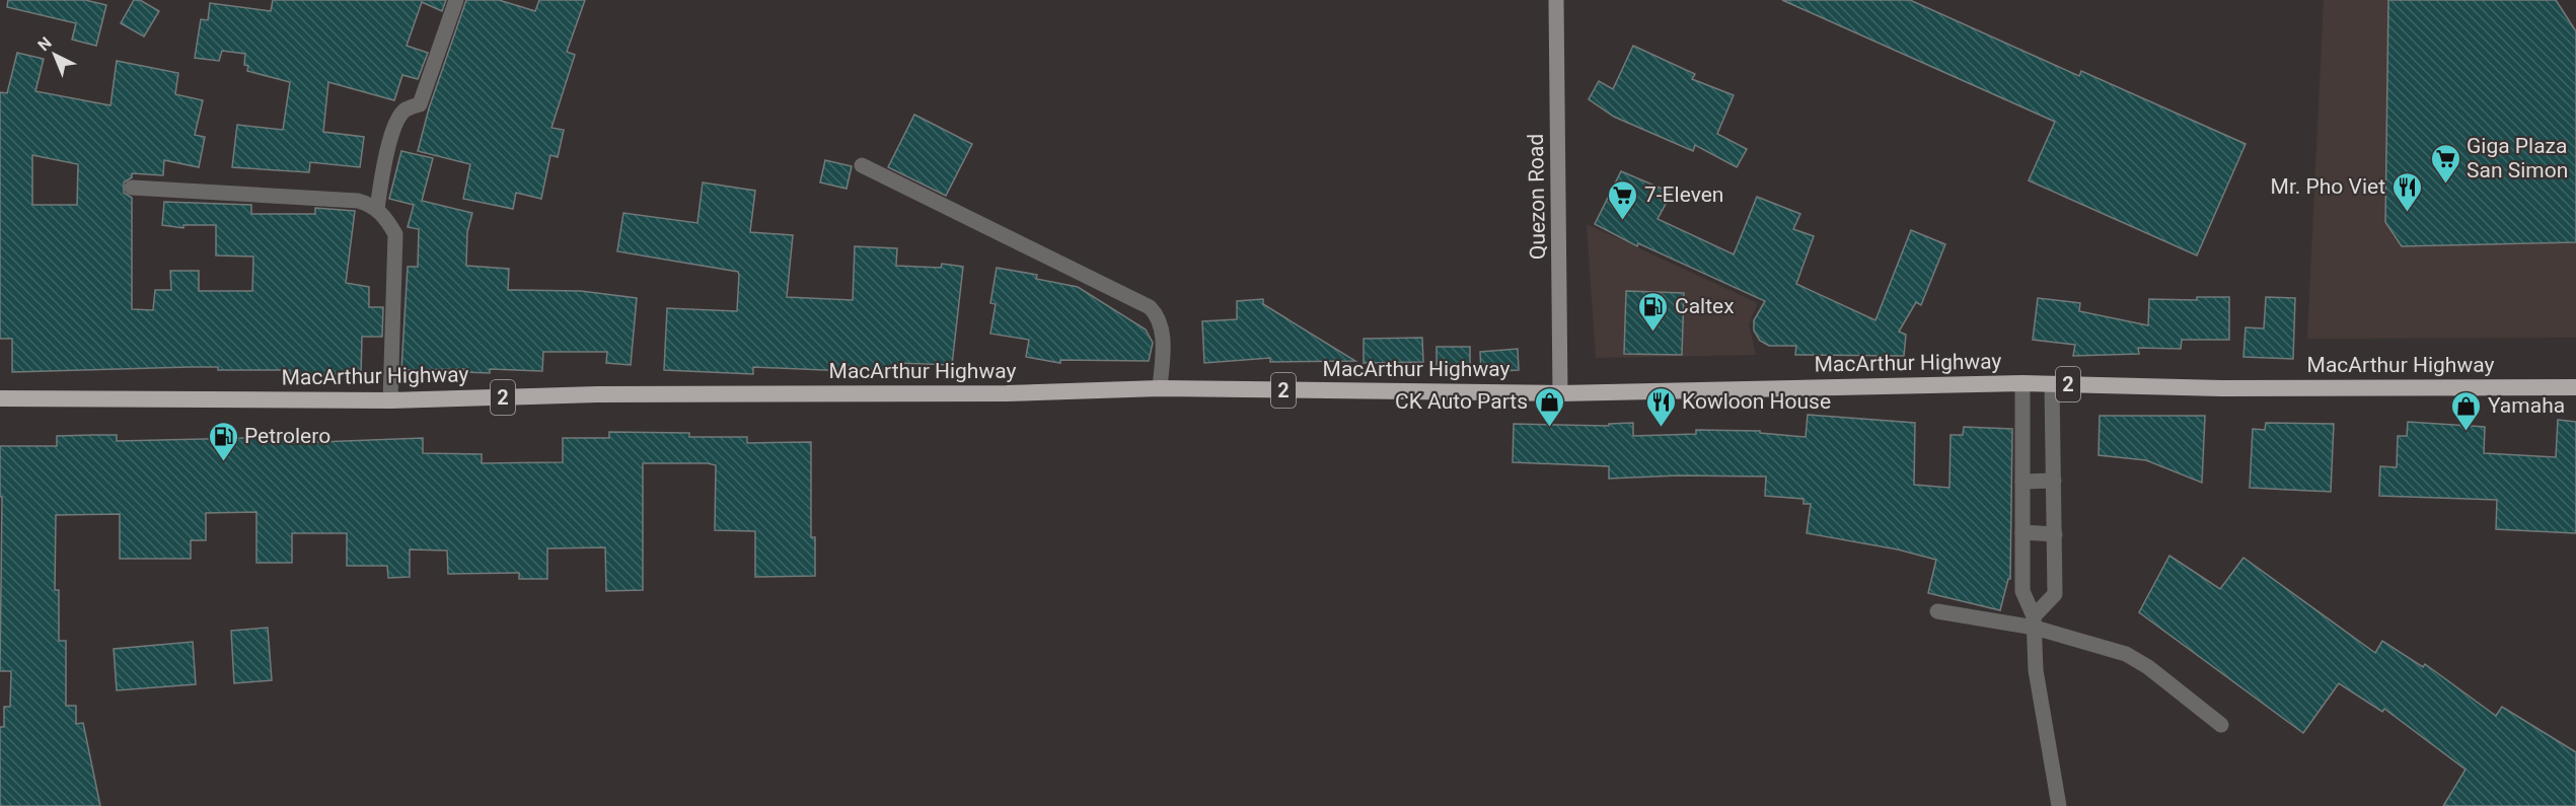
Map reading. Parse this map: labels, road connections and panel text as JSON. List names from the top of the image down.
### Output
{
  "streets": {
    "highway": ["MacArthur Highway", "2"],
    "main road": ["Quezon Road"]
  },
  "crossings": [
    ["Quezon Road", "MacArthur Highway"]
  ],
  "places": {
    "supermarket": ["Giga Plaza San Simon", "7-Eleven"],
    "restaurant": ["Mr. Pho Viet", "Kowloon House"],
    "fuel station": ["Caltex", "Petrolero"],
    "shop": ["CK Auto Parts", "Yamaha"]
  },
  "north": "top left"
}
